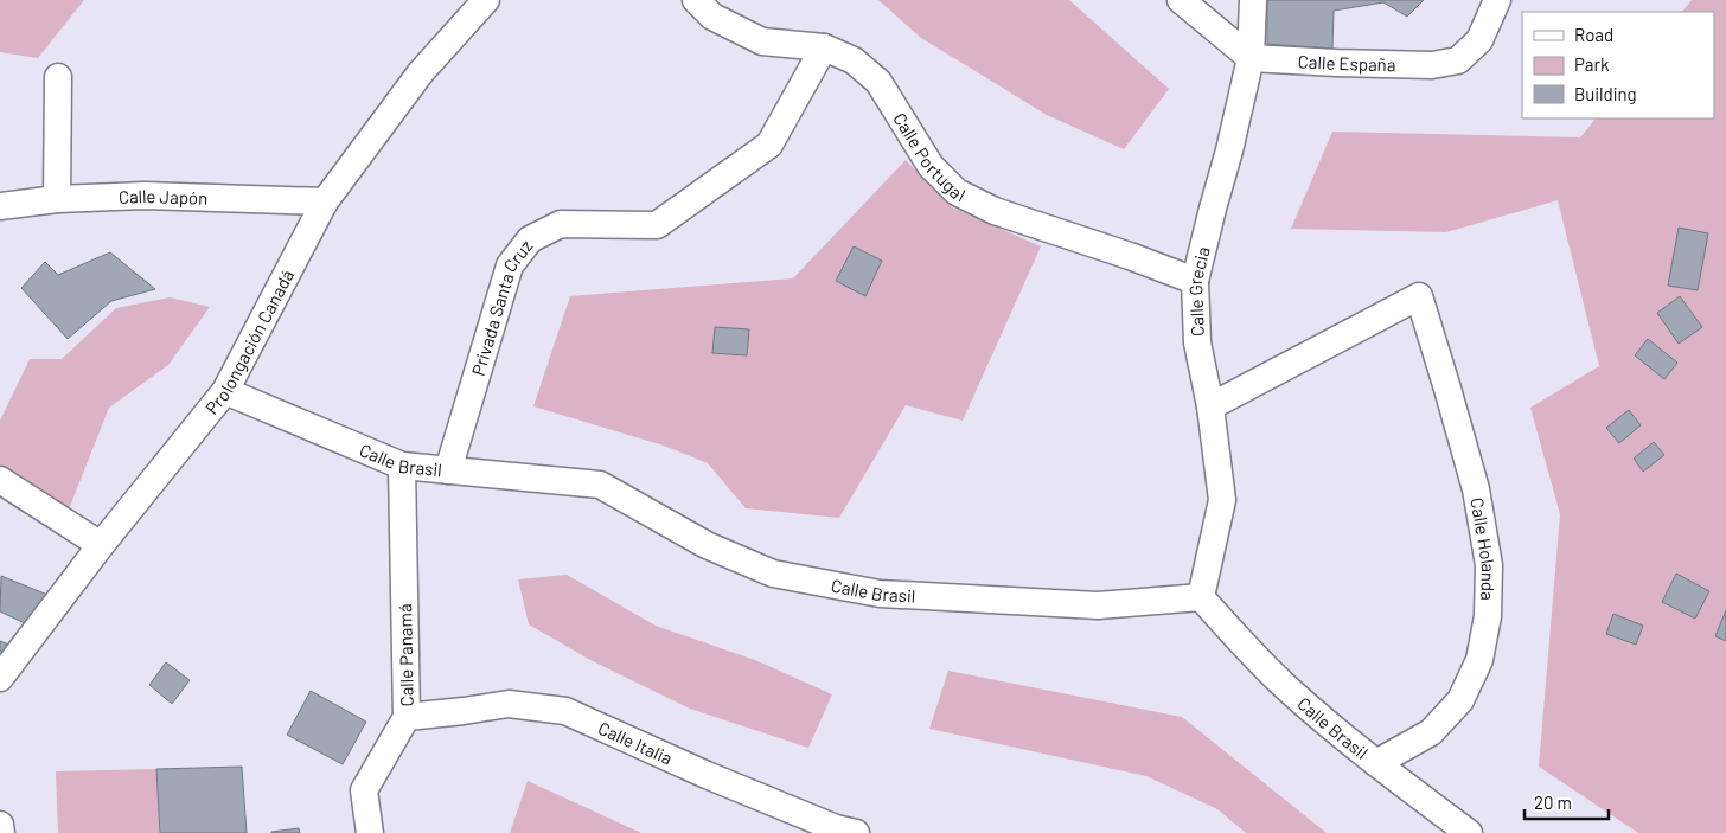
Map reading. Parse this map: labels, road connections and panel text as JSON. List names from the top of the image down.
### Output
{
  "streets": {
    "street": [
      "Calle España",
      "Calle Portugal",
      "Calle Japón",
      "Calle Grecia",
      "Privada Santa Cruz",
      "Prolongación Canadá",
      "Calle Brasil",
      "Calle Holanda",
      "Calle Panamá",
      "Calle Italia"
    ]
  },
  "crossings": [
    ["Calle España", "Calle Grecia"],
    ["Calle Portugal", "Calle Grecia"],
    ["Calle Portugal", "Privada Santa Cruz"],
    ["Calle Japón", "Prolongación Canadá"],
    ["Calle Grecia", "Calle Brasil"],
    ["Calle Grecia", "Calle Holanda"],
    ["Privada Santa Cruz", "Calle Brasil"],
    ["Prolongación Canadá", "Calle Brasil"],
    ["Calle Brasil", "Calle Holanda"],
    ["Calle Brasil", "Calle Panamá"],
    ["Calle Panamá", "Calle Italia"]
  ],
  "legend": ["Road", "Park", "Building"],
  "scale_bar": "20 m"
}
